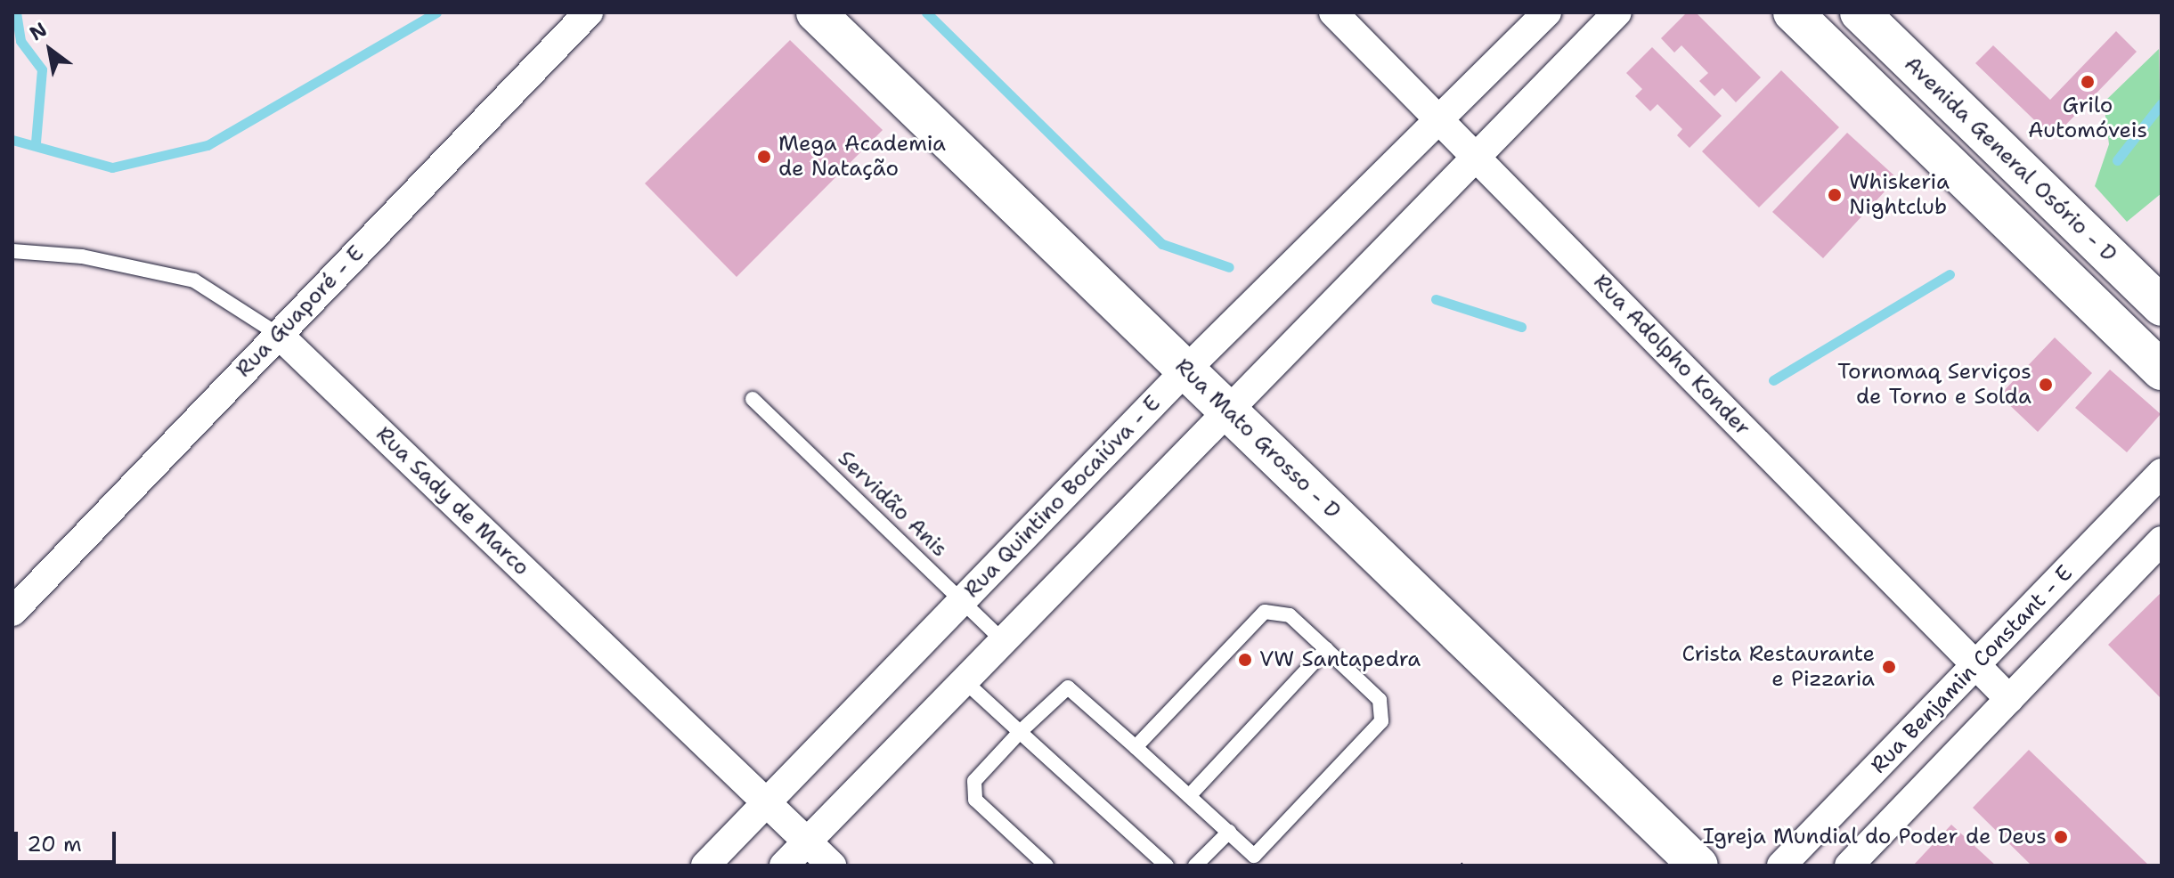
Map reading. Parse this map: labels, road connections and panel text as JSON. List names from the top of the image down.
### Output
{
  "streets": {
    "street": [
      "Avenida General Osório - D",
      "Rua Guaporé - E",
      "Rua Adolpho Konder",
      "Rua Mato Grosso - D",
      "Rua Quintino Bocaiúva - E",
      "Rua Sady de Marco",
      "Rua Benjamin Constant - E"
    ],
    "lane": ["Servidão Anis"]
  },
  "crossings": [
    ["Rua Guaporé - E", "Rua Sady de Marco"],
    ["Rua Adolpho Konder", "Rua Quintino Bocaiúva - E"],
    ["Rua Adolpho Konder", "Rua Benjamin Constant - E"],
    ["Rua Mato Grosso - D", "Rua Quintino Bocaiúva - E"],
    ["Rua Quintino Bocaiúva - E", "Rua Sady de Marco"],
    ["Rua Quintino Bocaiúva - E", "Servidão Anis"]
  ],
  "places": [
    "Grilo Automóveis",
    "Mega Academia de Natação",
    "Whiskeria Nightclub",
    "Tornomaq Serviços de Torno e Solda",
    "VW Santapedra",
    "Crista Restaurante e Pizzaria",
    "Igreja Mundial do Poder de Deus"
  ],
  "scale_bar": "20 m",
  "north": "top left"
}
